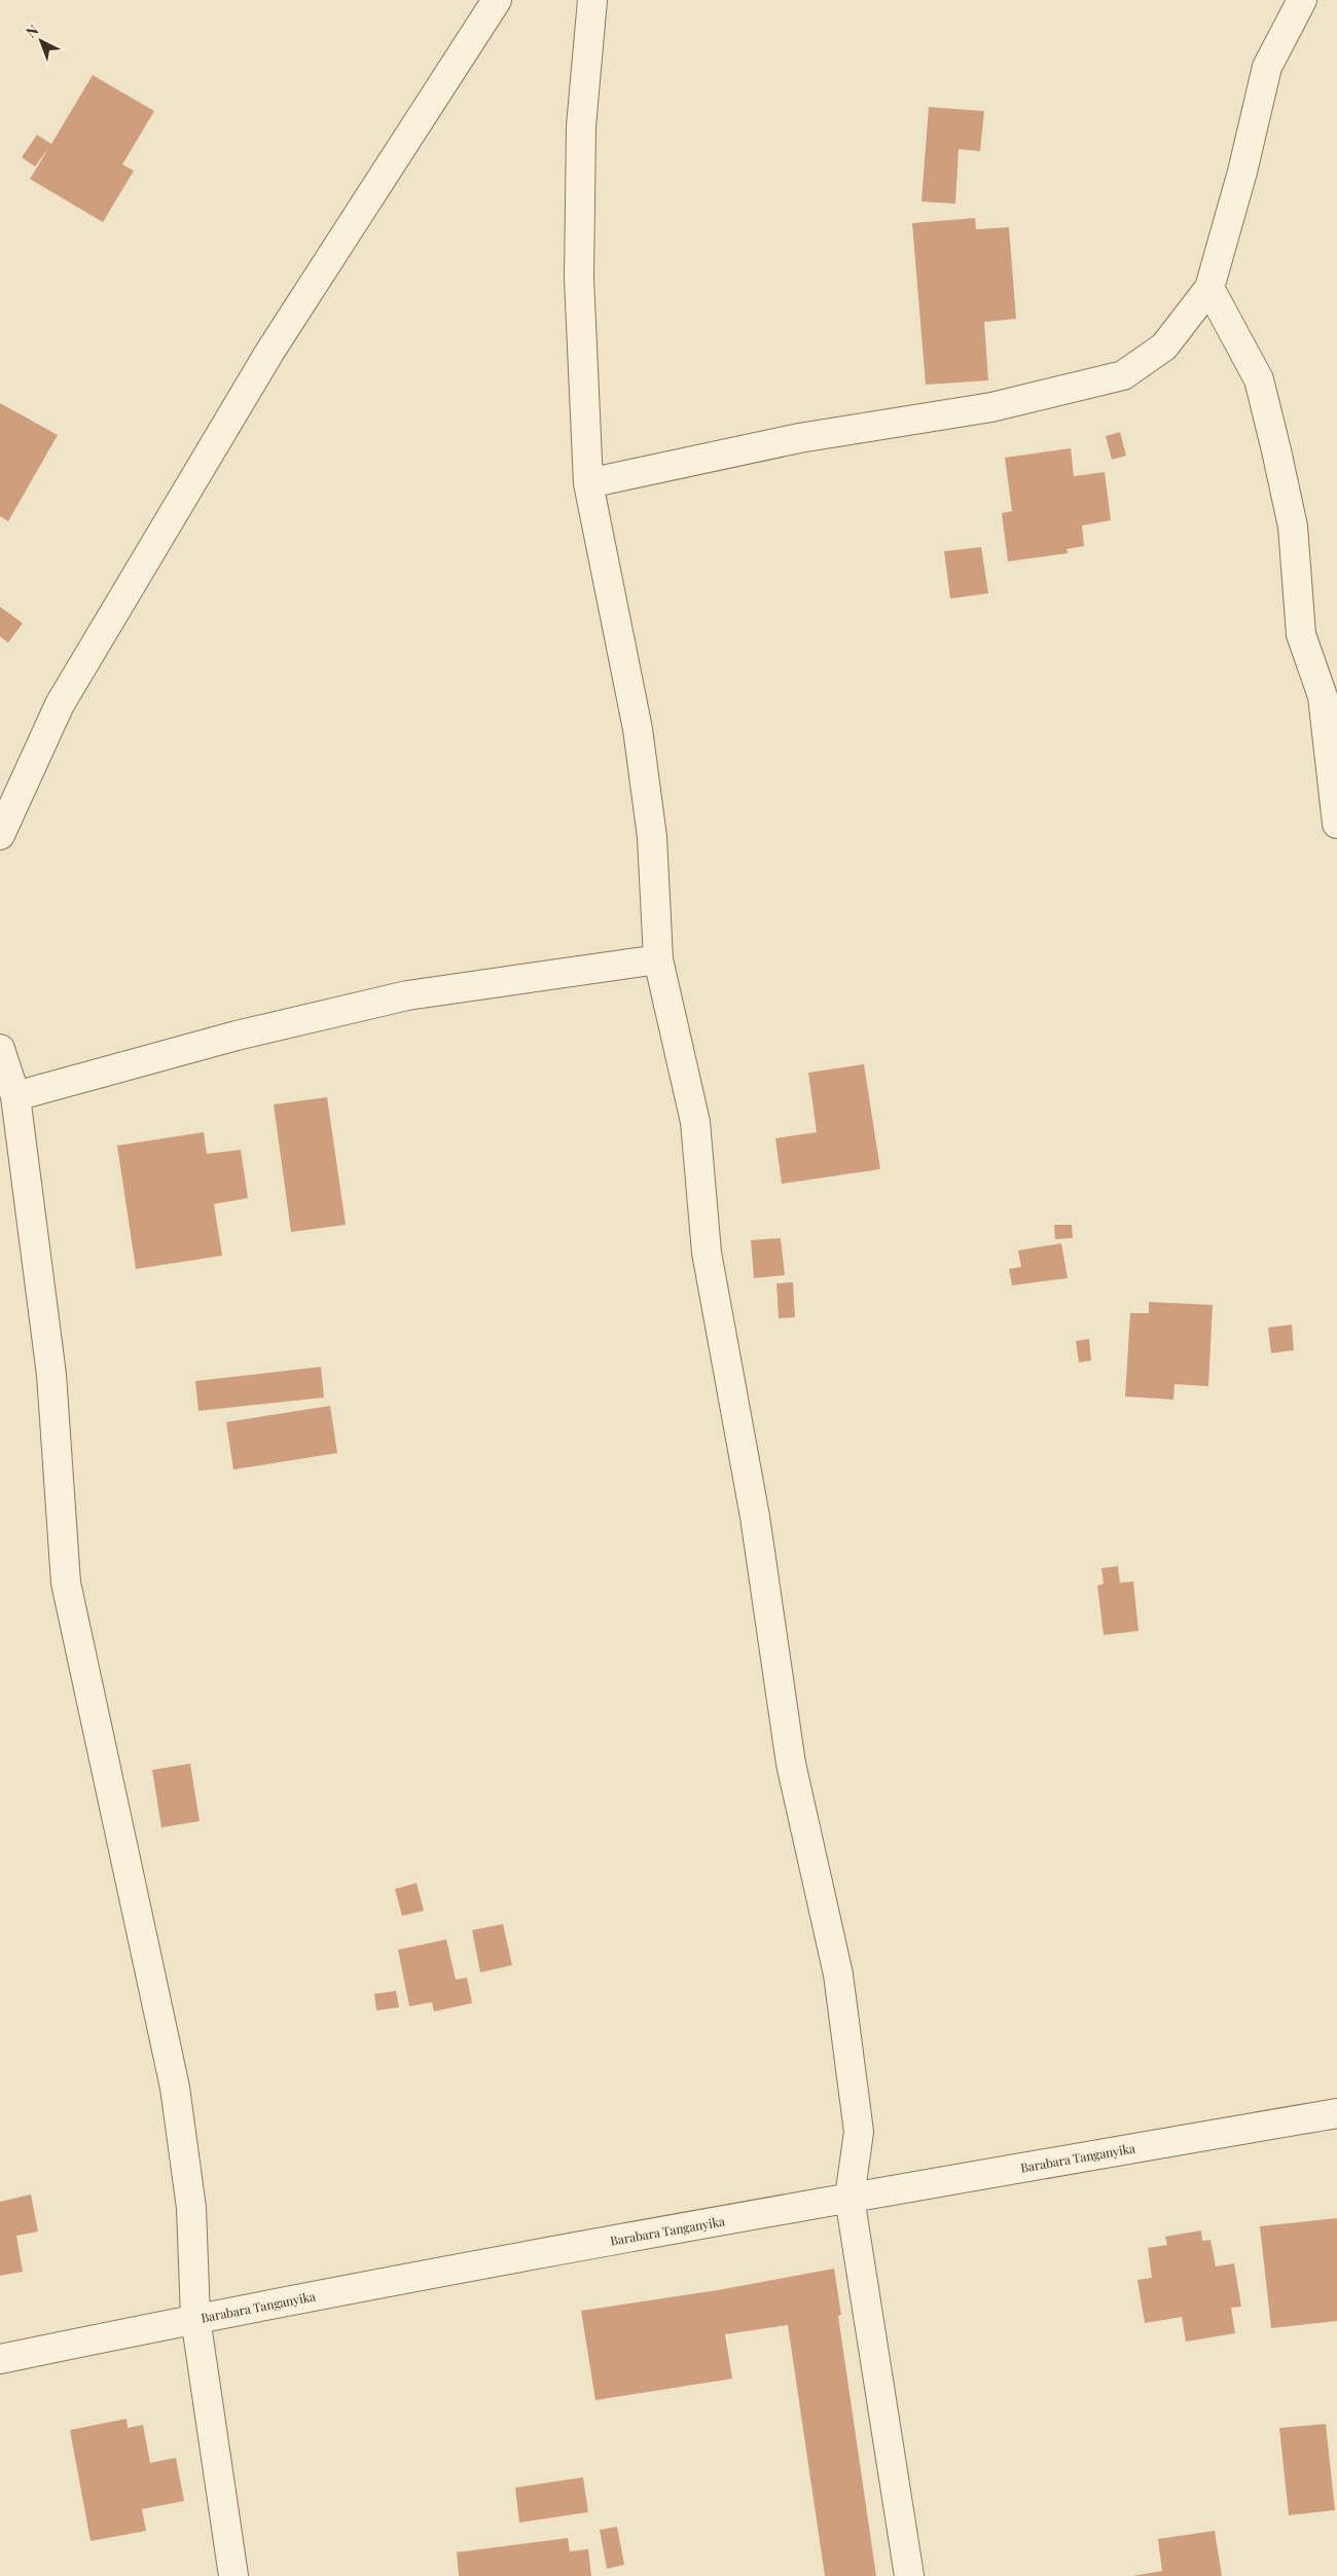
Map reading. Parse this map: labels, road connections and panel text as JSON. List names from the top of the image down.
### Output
{
  "streets": {
    "street": ["Barabara Tanganyika"]
  },
  "north": "top left"
}
